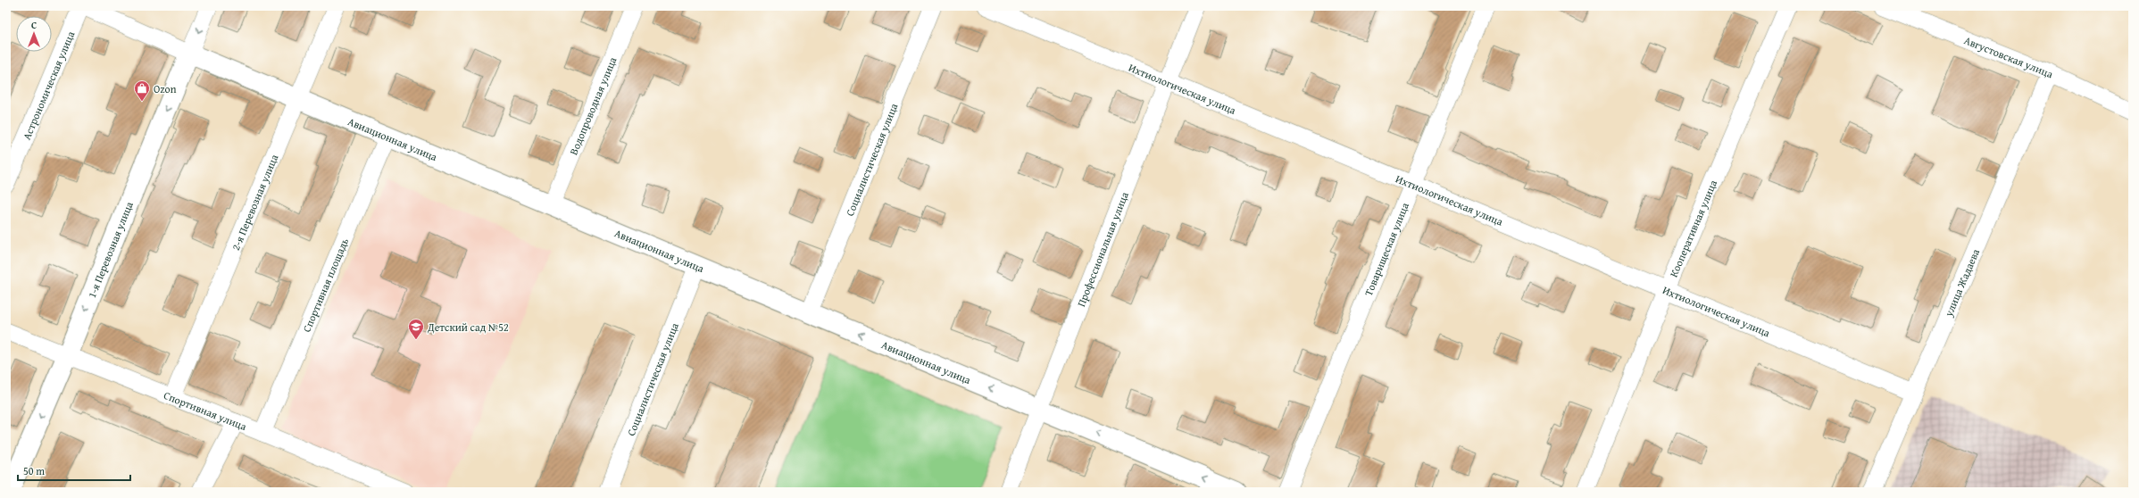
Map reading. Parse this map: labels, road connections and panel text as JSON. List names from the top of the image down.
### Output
{
  "streets": {
    "main road": ["Авиационная улица", "1-я Перевозная улица"],
    "street": [
      "Августовская улица",
      "Астрономическая улица",
      "Ихтиологическая улица",
      "Водопроводная улица",
      "Социалистическая улица",
      "2-я Перевозная улица",
      "Кооперативная улица",
      "Профессиональная улица",
      "Товарищеская улица",
      "улица Жадаева",
      "Спортивная площадь",
      "Спортивная улица"
    ]
  },
  "crossings": [
    ["Августовская улица", "улица Жадаева"],
    ["Астрономическая улица", "Авиационная улица"],
    ["Ихтиологическая улица", "Кооперативная улица"],
    ["Ихтиологическая улица", "Профессиональная улица"],
    ["Ихтиологическая улица", "Товарищеская улица"],
    ["Ихтиологическая улица", "улица Жадаева"],
    ["Водопроводная улица", "Авиационная улица"],
    ["Авиационная улица", "Социалистическая улица"],
    ["Авиационная улица", "2-я Перевозная улица"],
    ["Авиационная улица", "Профессиональная улица"],
    ["Авиационная улица", "1-я Перевозная улица"],
    ["Авиационная улица", "Спортивная площадь"],
    ["2-я Перевозная улица", "Спортивная улица"],
    ["1-я Перевозная улица", "Спортивная улица"],
    ["Спортивная площадь", "Спортивная улица"]
  ],
  "one_way": ["Авиационная улица", "1-я Перевозная улица"],
  "places": {
    "shop": ["Ozon"],
    "school or university": ["Детский сад №52"]
  },
  "scale_bar": "50 m",
  "north": "top"
}
